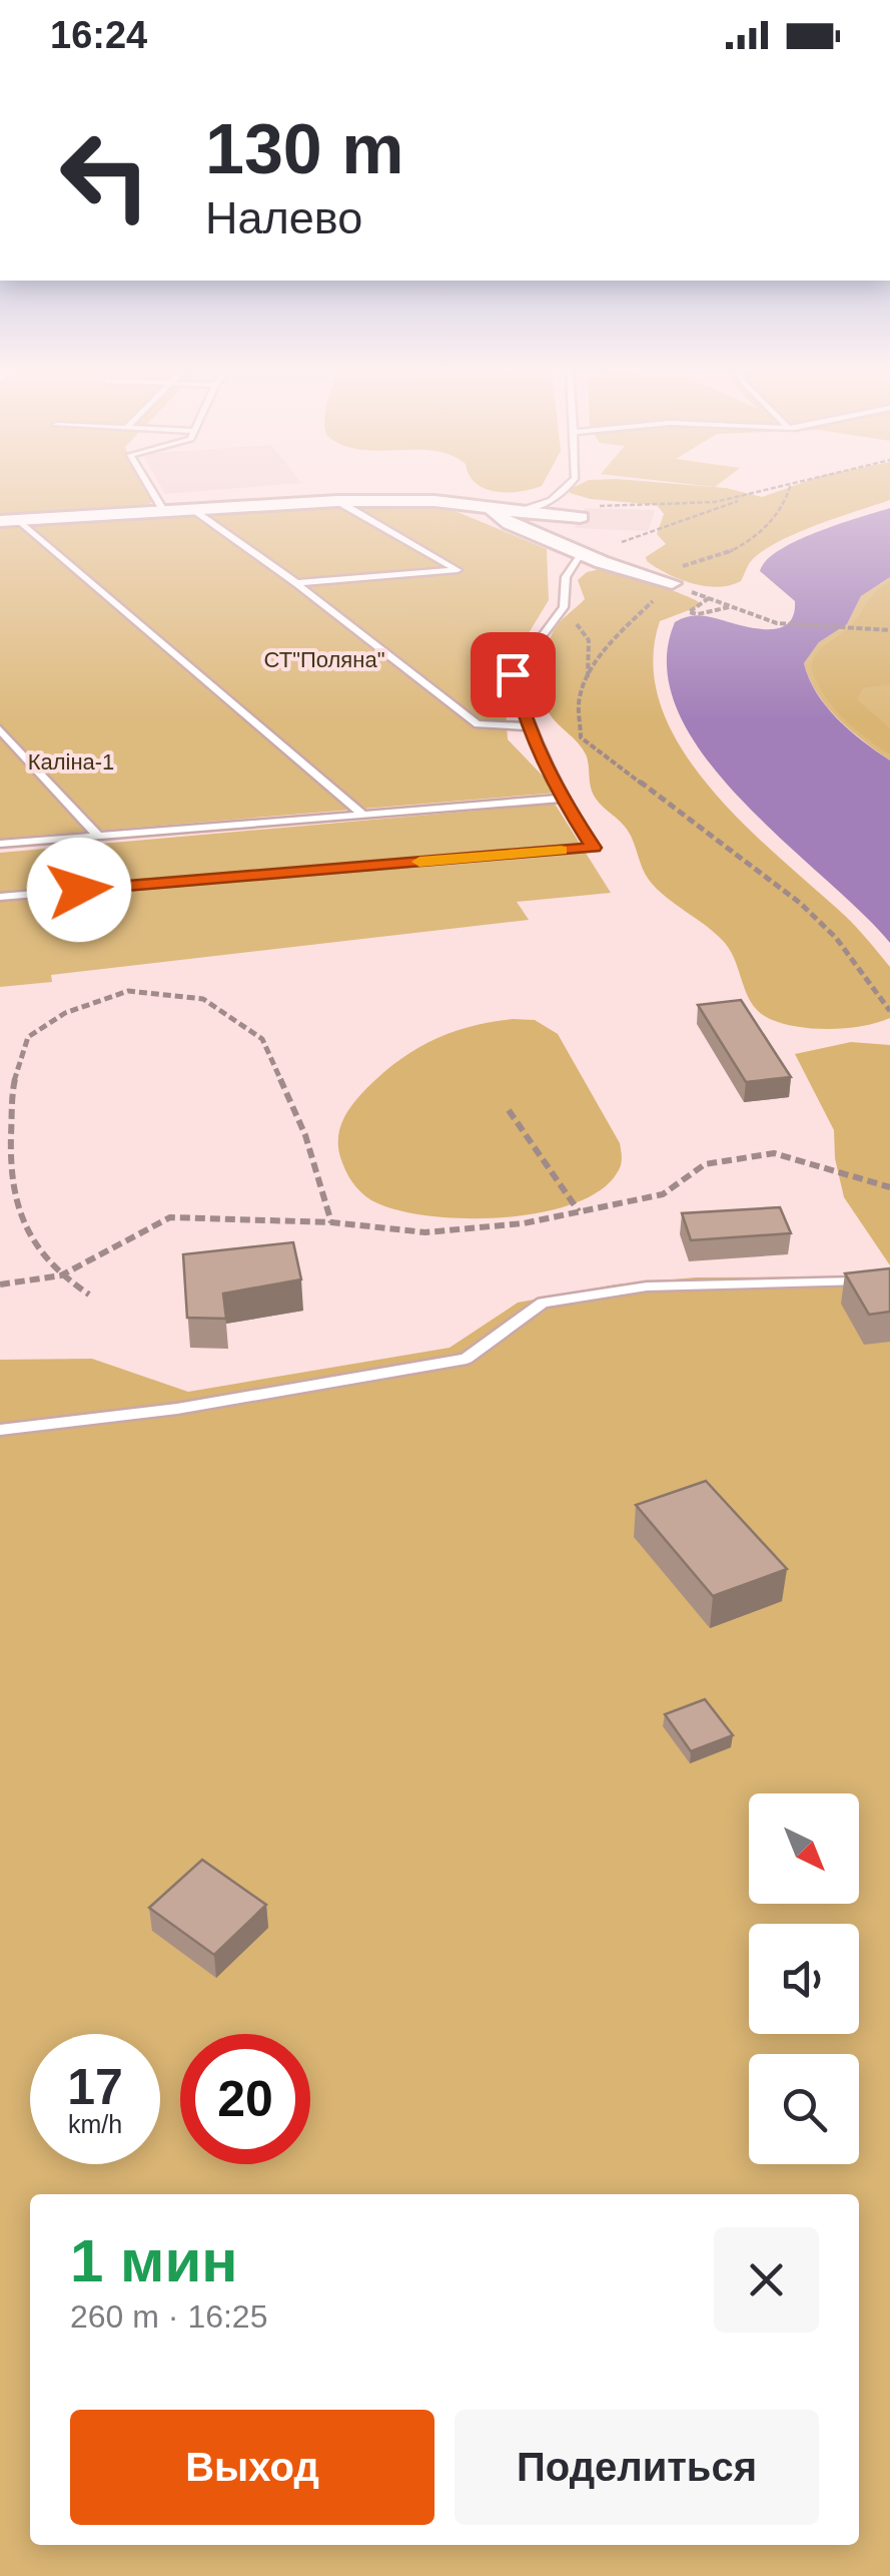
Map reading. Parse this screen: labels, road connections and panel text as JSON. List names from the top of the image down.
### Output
{
  "parks": ["СТ\"Поляна\"", "Каліна-1"],
  "north": "bottom right",
  "page": {
    "status": "16:24",
    "turn": ["130 m", "Налево"],
    "speed": "17 km/h",
    "limit": "20",
    "heading": ["1 мин", "260 m · 16:25"],
    "buttons": ["Выход", "Поделиться"]
  }
}
